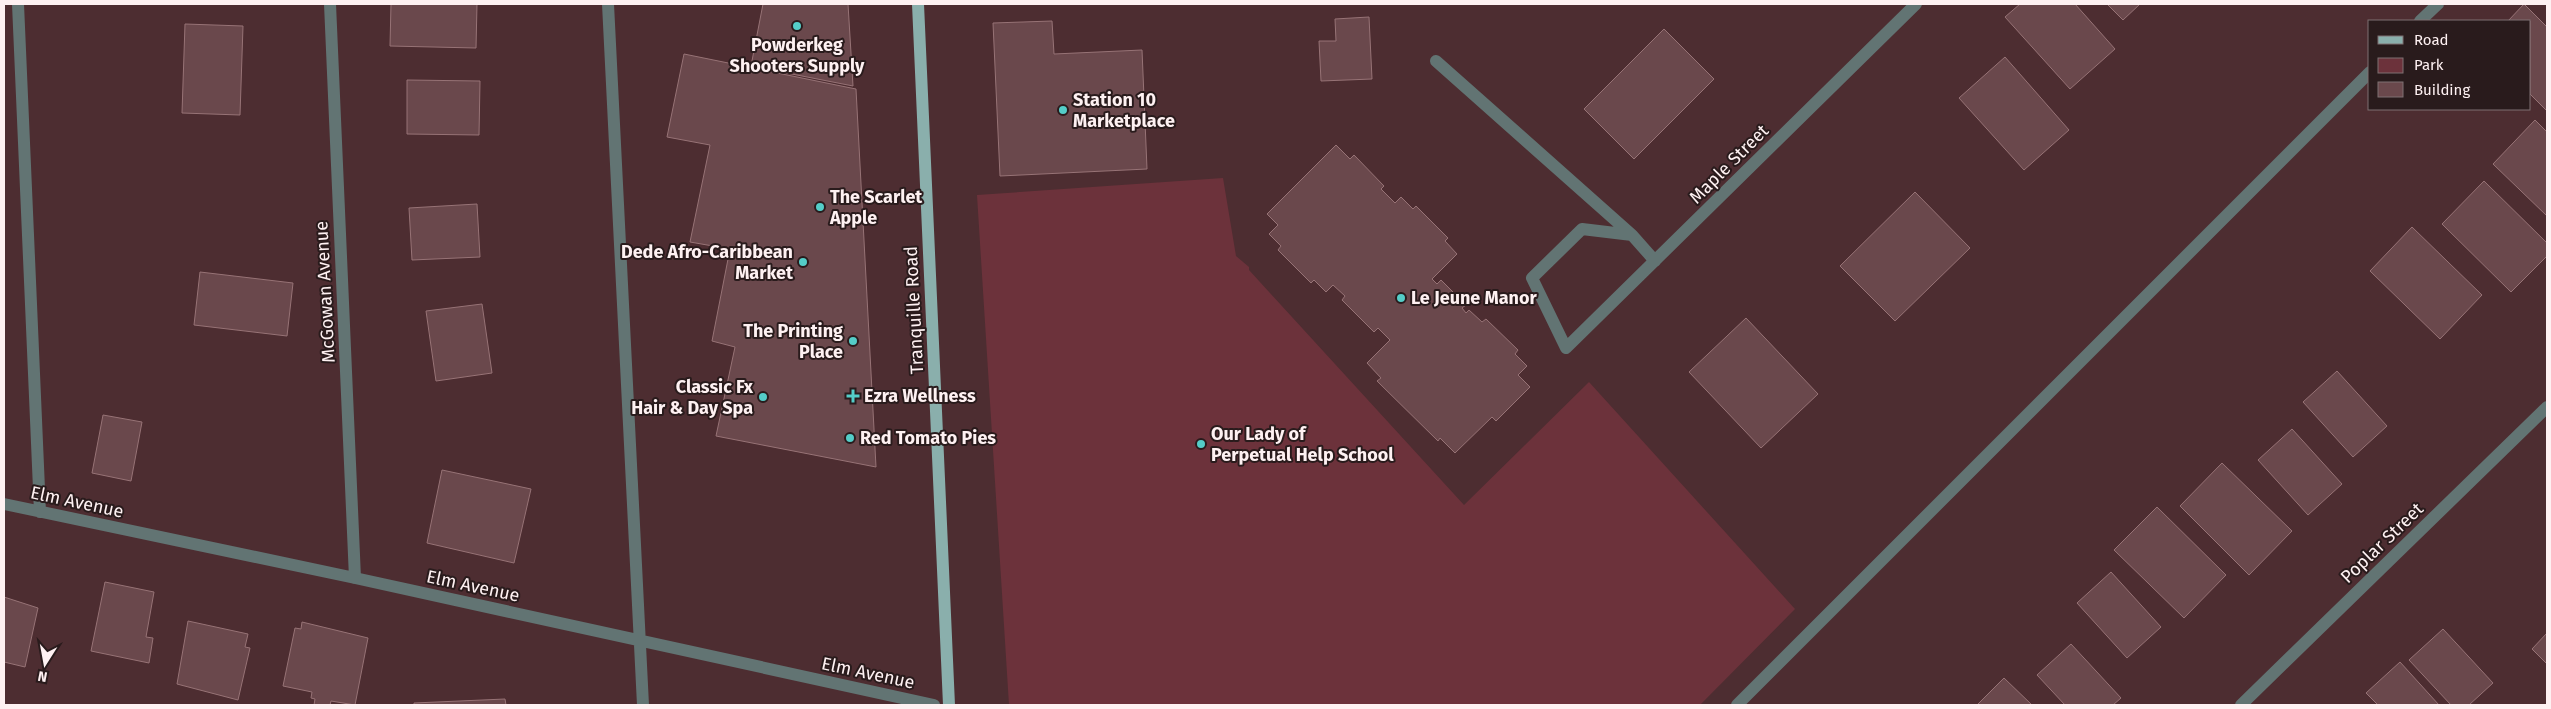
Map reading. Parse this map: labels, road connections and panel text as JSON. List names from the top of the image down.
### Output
{
  "streets": {
    "main road": ["Tranquille Road"],
    "street": [
      "Maple Street",
      "McGowan Avenue",
      "Elm Avenue",
      "Poplar Street"
    ]
  },
  "crossings": [
    ["McGowan Avenue", "Elm Avenue"]
  ],
  "places": {
    "other": [
      "Powderkeg Shooters Supply",
      "Station 10 Marketplace",
      "The Scarlet Apple",
      "Dede Afro-Caribbean Market",
      "Le Jeune Manor",
      "The Printing Place",
      "Classic Fx Hair & Day Spa",
      "Red Tomato Pies",
      "Our Lady of Perpetual Help School"
    ],
    "health": ["Ezra Wellness"]
  },
  "legend": ["Road", "Park", "Building"],
  "north": "bottom"
}
